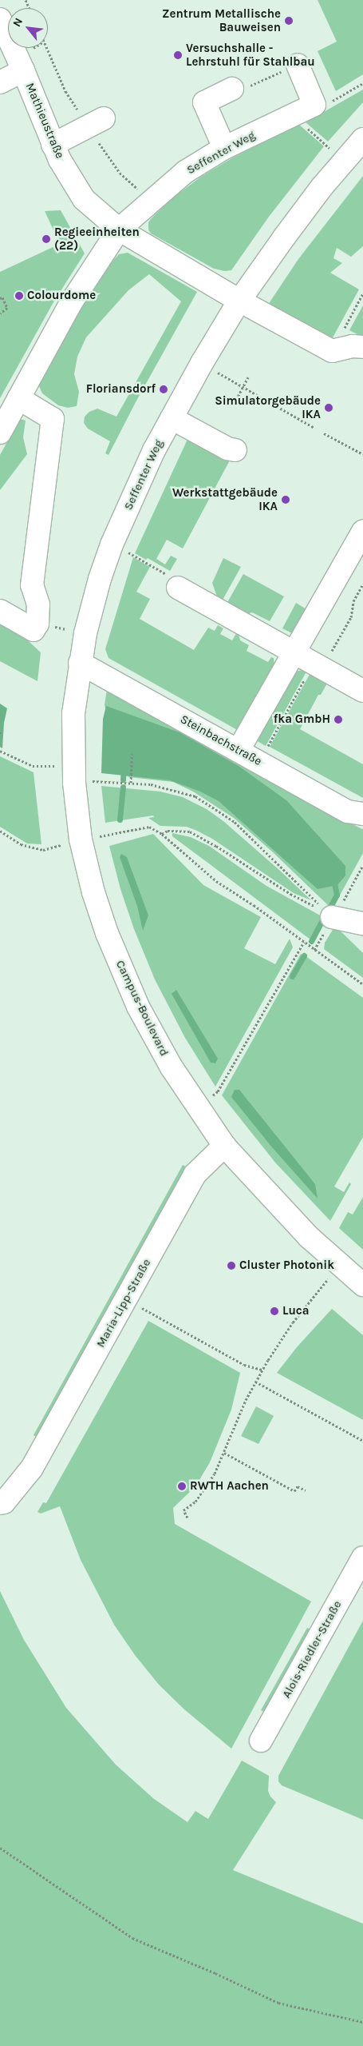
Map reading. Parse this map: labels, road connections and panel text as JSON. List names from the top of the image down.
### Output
{
  "streets": {
    "street": [
      "Mathieustraße",
      "Seffenter Weg",
      "Steinbachstraße",
      "Campus-Boulevard",
      "Maria-Lipp-Straße",
      "Alois-Riedler-Straße"
    ]
  },
  "crossings": [
    ["Mathieustraße", "Seffenter Weg"],
    ["Seffenter Weg", "Steinbachstraße"],
    ["Seffenter Weg", "Campus-Boulevard"],
    ["Steinbachstraße", "Campus-Boulevard"],
    ["Campus-Boulevard", "Maria-Lipp-Straße"]
  ],
  "places": [
    "Zentrum Metallische Bauweisen",
    "Versuchshalle - Lehrstuhl für Stahlbau",
    "Regieeinheiten (22)",
    "Colourdome",
    "Floriansdorf",
    "Simulatorgebäude IKA",
    "Werkstattgebäude IKA",
    "fka GmbH",
    "Cluster Photonik",
    "Luca",
    "RWTH Aachen"
  ],
  "north": "top left"
}
